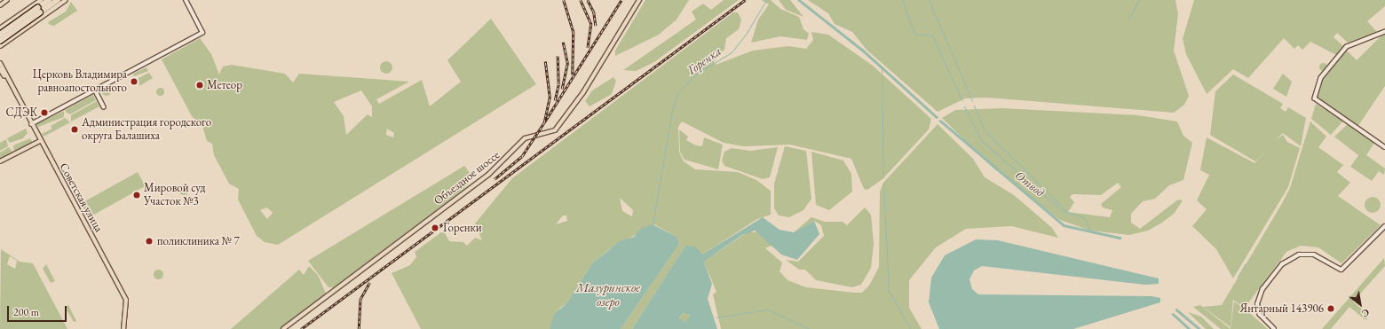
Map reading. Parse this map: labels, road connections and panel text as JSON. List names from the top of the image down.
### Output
{
  "streets": {
    "main road": ["Объездное шоссе", "Советская улица"]
  },
  "water": ["Горенка", "Отвод", "Мазуринское озеро"],
  "places": [
    "Церковь Владимира равноапостольного",
    "Метеор",
    "СДЭК",
    "Администрация городского округа Балашиха",
    "Мировой суд Участок №3",
    "Горенки",
    "поликлиника № 7",
    "Янтарный 143906"
  ],
  "scale_bar": "200 m",
  "north": "bottom right"
}
